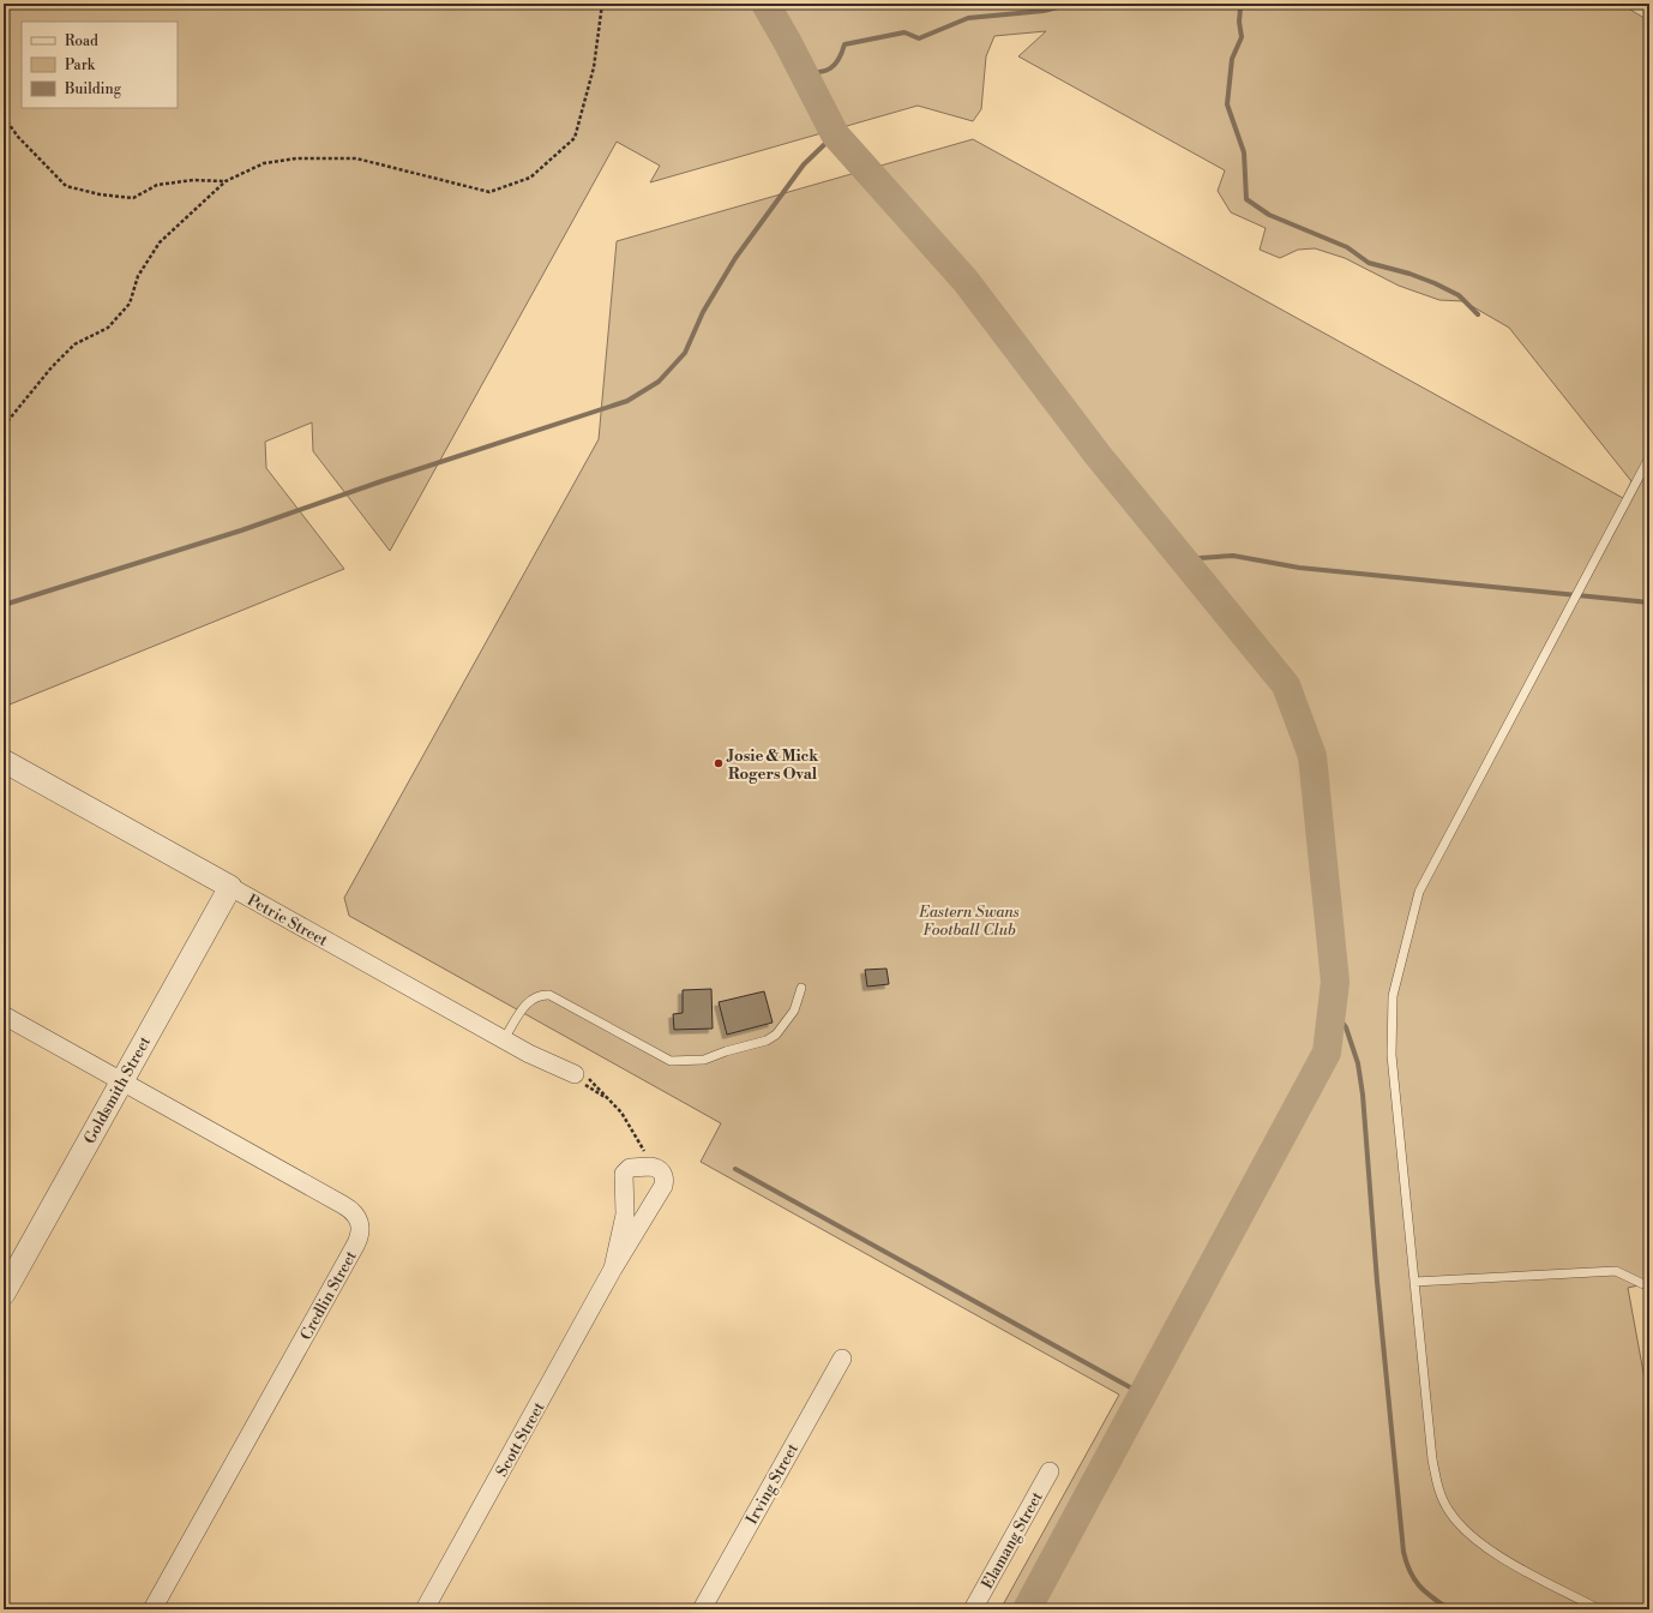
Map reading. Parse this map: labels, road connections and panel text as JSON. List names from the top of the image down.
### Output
{
  "streets": {
    "street": [
      "Petrie Street",
      "Goldsmith Street",
      "Credlin Street",
      "Scott Street",
      "Irving Street",
      "Elamang Street"
    ]
  },
  "crossings": [
    ["Petrie Street", "Goldsmith Street"],
    ["Goldsmith Street", "Credlin Street"]
  ],
  "parks": ["Eastern Swans Football Club"],
  "places": ["Josie & Mick Rogers Oval"],
  "legend": ["Road", "Park", "Building"]
}
